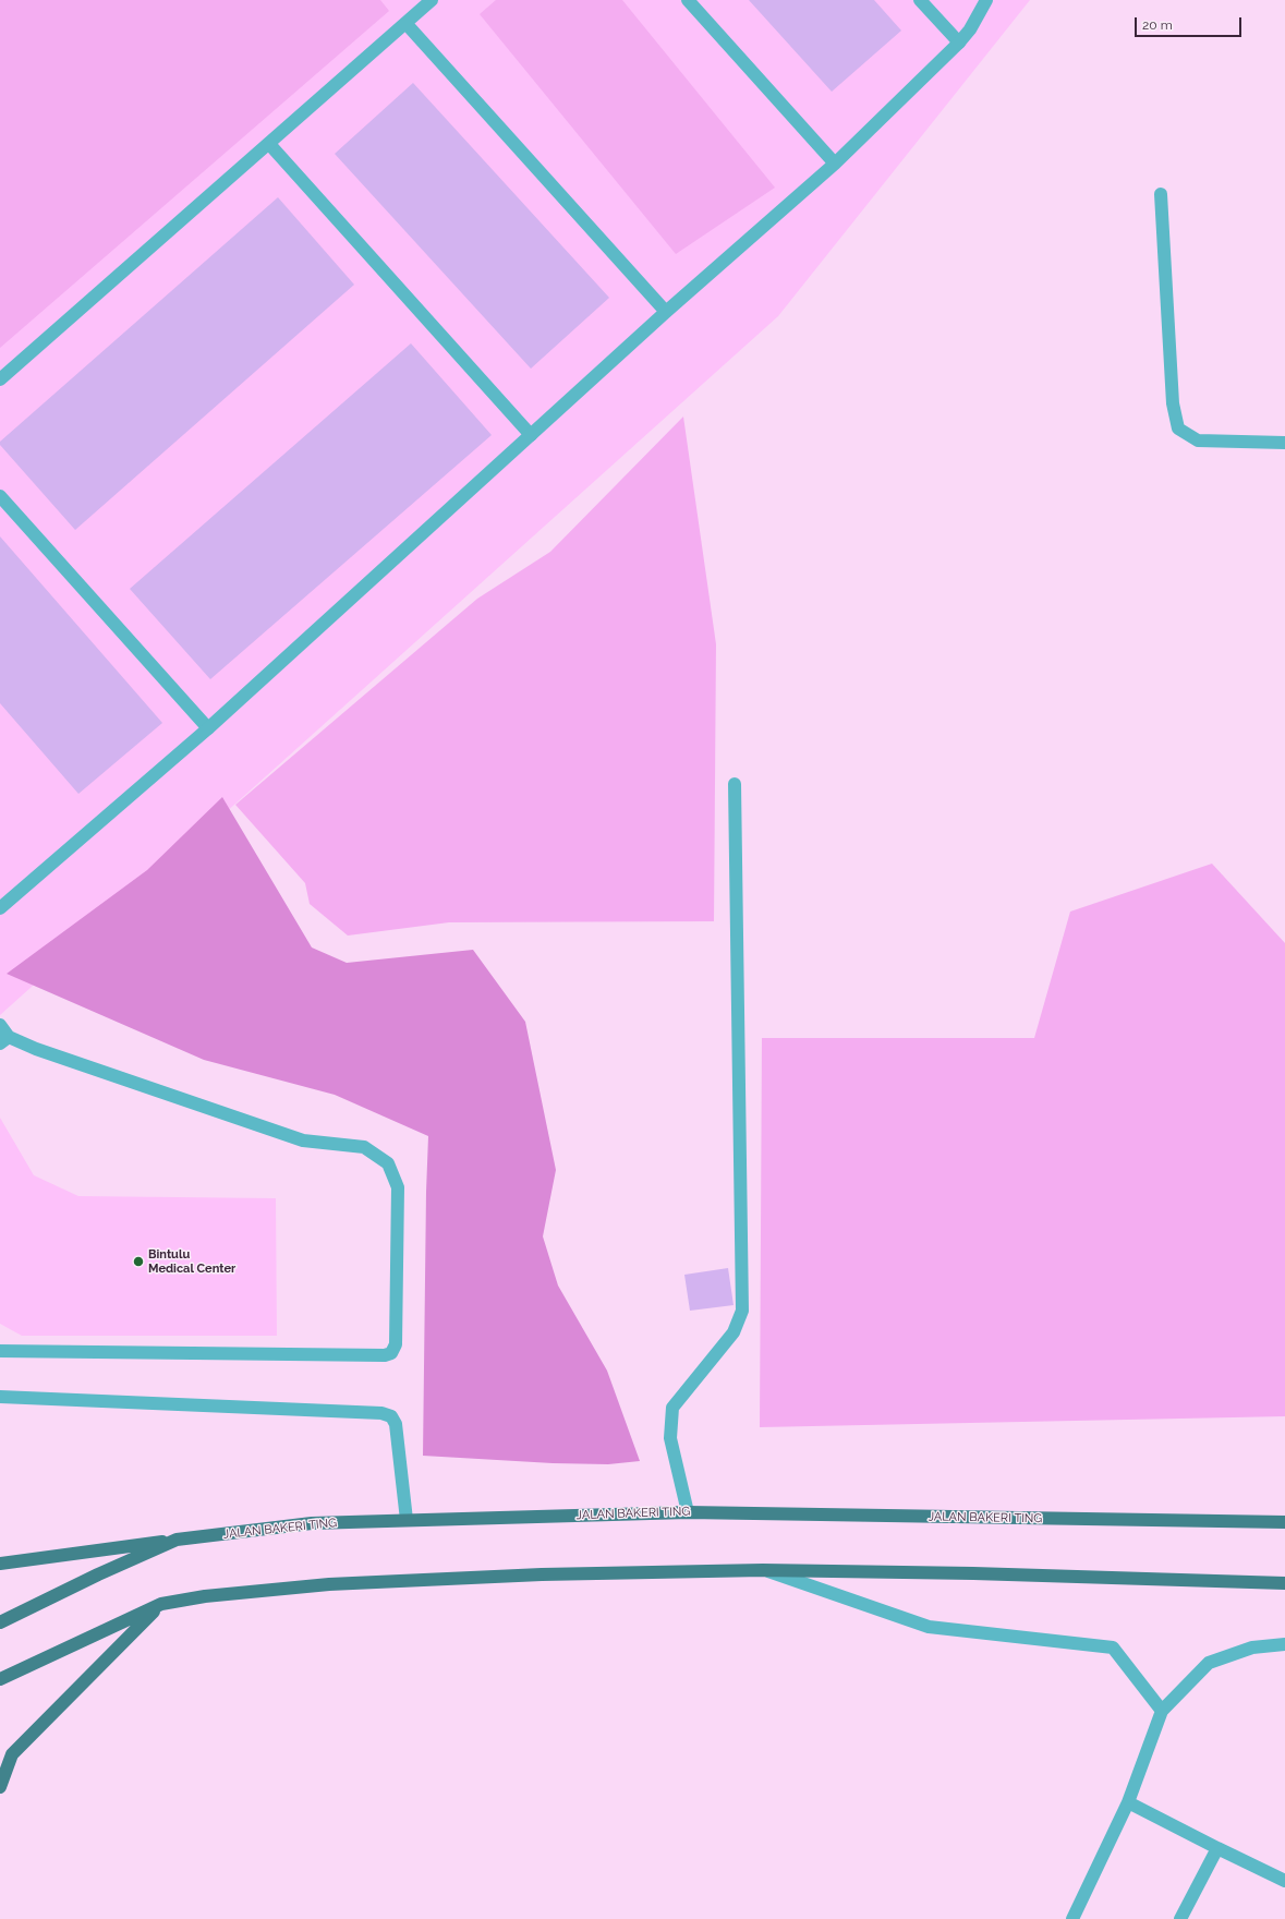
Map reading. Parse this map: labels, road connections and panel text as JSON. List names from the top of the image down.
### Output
{
  "streets": {
    "main road": ["JALAN BAKERI TING"]
  },
  "places": ["Bintulu Medical Center"],
  "scale_bar": "20 m"
}
